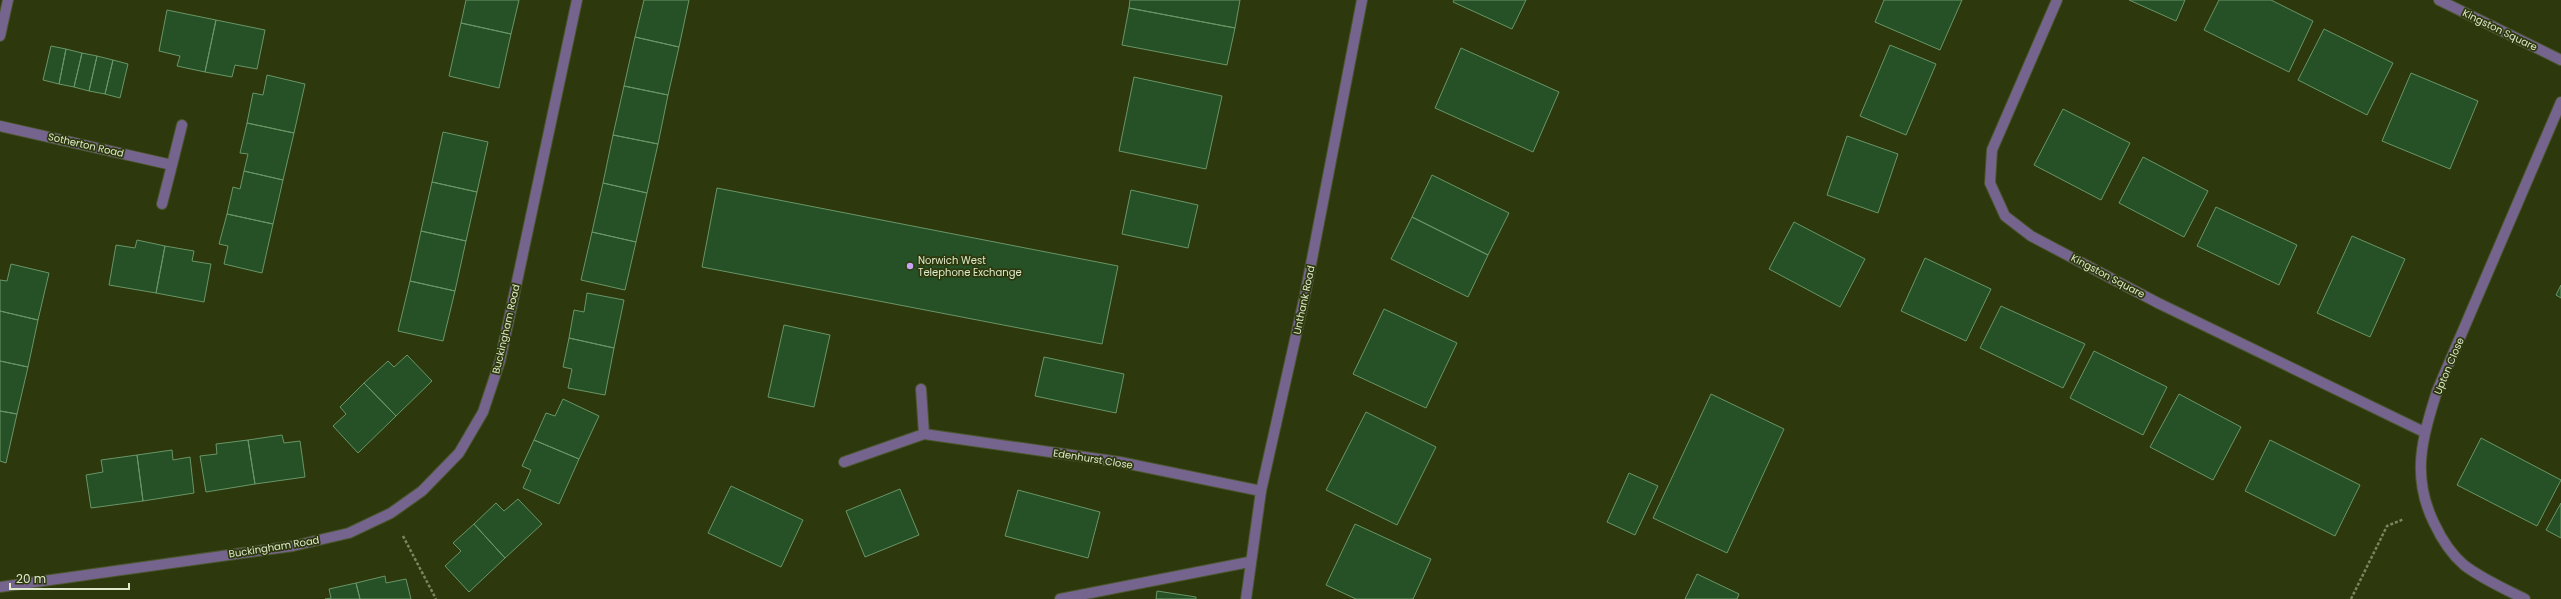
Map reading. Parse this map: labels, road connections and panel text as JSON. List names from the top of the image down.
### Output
{
  "streets": {
    "street": [
      "Kingston Square",
      "Sotherton Road",
      "Unthank Road",
      "Buckingham Road",
      "Upton Close",
      "Edenhurst Close"
    ]
  },
  "crossings": [
    ["Kingston Square", "Upton Close"],
    ["Unthank Road", "Edenhurst Close"]
  ],
  "places": ["Norwich West Telephone Exchange"],
  "scale_bar": "20 m"
}
